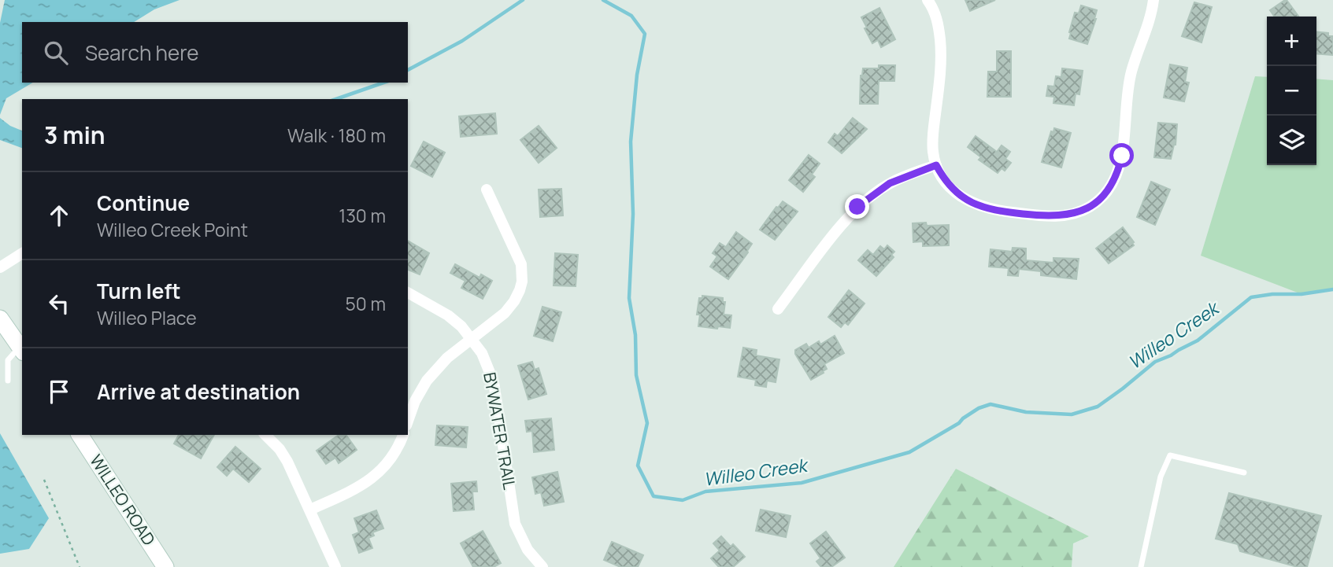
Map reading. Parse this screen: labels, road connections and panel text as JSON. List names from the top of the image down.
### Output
{
  "streets": {
    "street": ["BYWATER TRAIL", "WILLEO ROAD"]
  },
  "water": ["Willeo Creek"],
  "page": {
    "map_buttons": ["+", "−"],
    "search": "Search here",
    "heading": ["3 min", "Walk · 180 m"],
    "list": [
      ["Continue", "Willeo Creek Point", "130 m"],
      ["Turn left", "Willeo Place", "50 m"],
      "Arrive at destination"
    ]
  }
}
